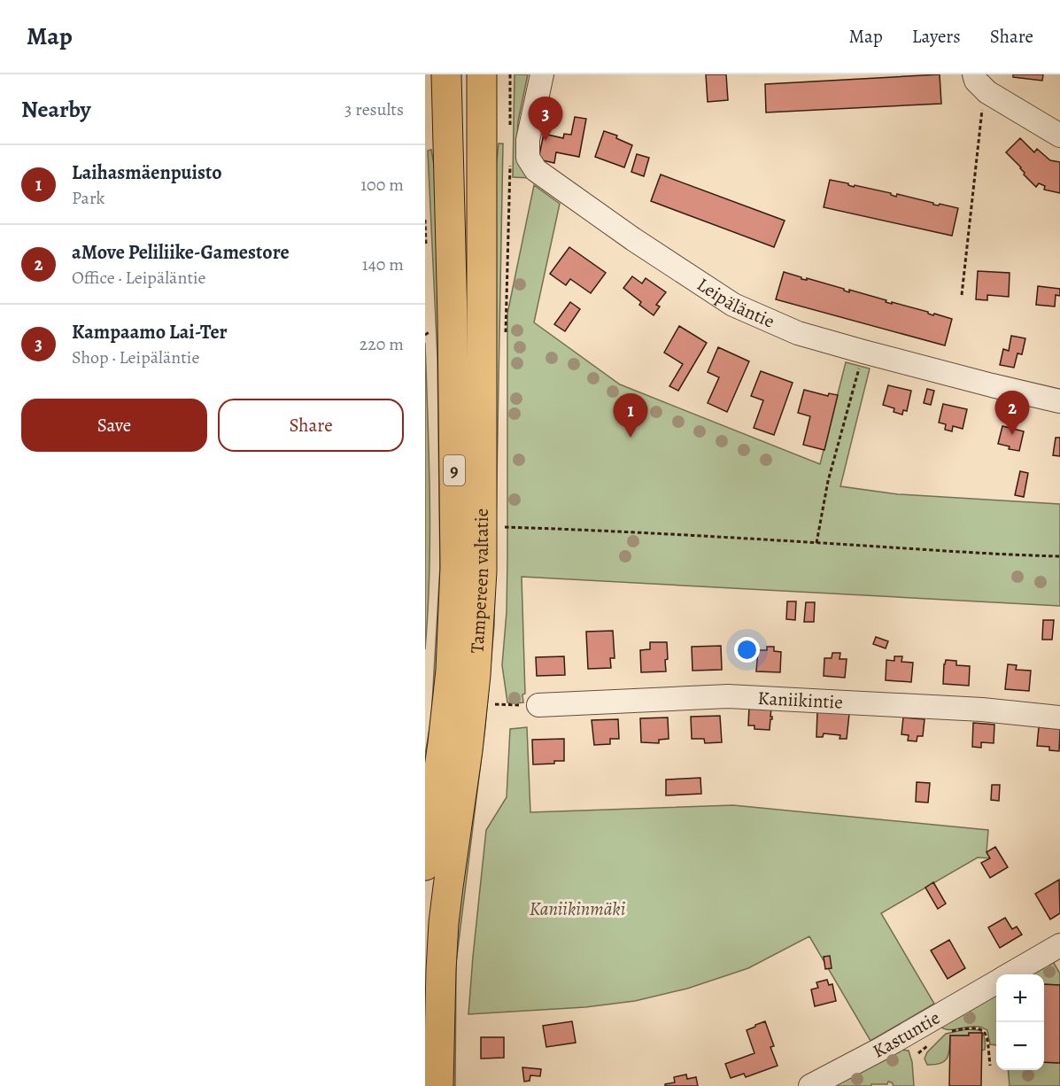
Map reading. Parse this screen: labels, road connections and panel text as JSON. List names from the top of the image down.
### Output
{
  "streets": {
    "highway": ["9", "Tampereen valtatie"],
    "street": ["Leipäläntie", "Kaniikintie", "Kastuntie"]
  },
  "parks": ["Kaniikinmäki"],
  "page": {
    "header": "Map",
    "nav": ["Map", "Layers", "Share"],
    "heading": ["Nearby", "3 results"],
    "pins": ["3", "2", "1"],
    "list": [
      {
        "mark": "1",
        "name": "Laihasmäenpuisto",
        "note": "Park",
        "value": "100 m"
      },
      {
        "mark": "2",
        "name": "aMove Peliliike-Gamestore",
        "note": "Office · Leipäläntie",
        "value": "140 m"
      },
      {
        "mark": "3",
        "name": "Kampaamo Lai-Ter",
        "note": "Shop · Leipäläntie",
        "value": "220 m"
      }
    ],
    "buttons": ["Save", "Share"],
    "map_buttons": ["+", "−"]
  }
}
